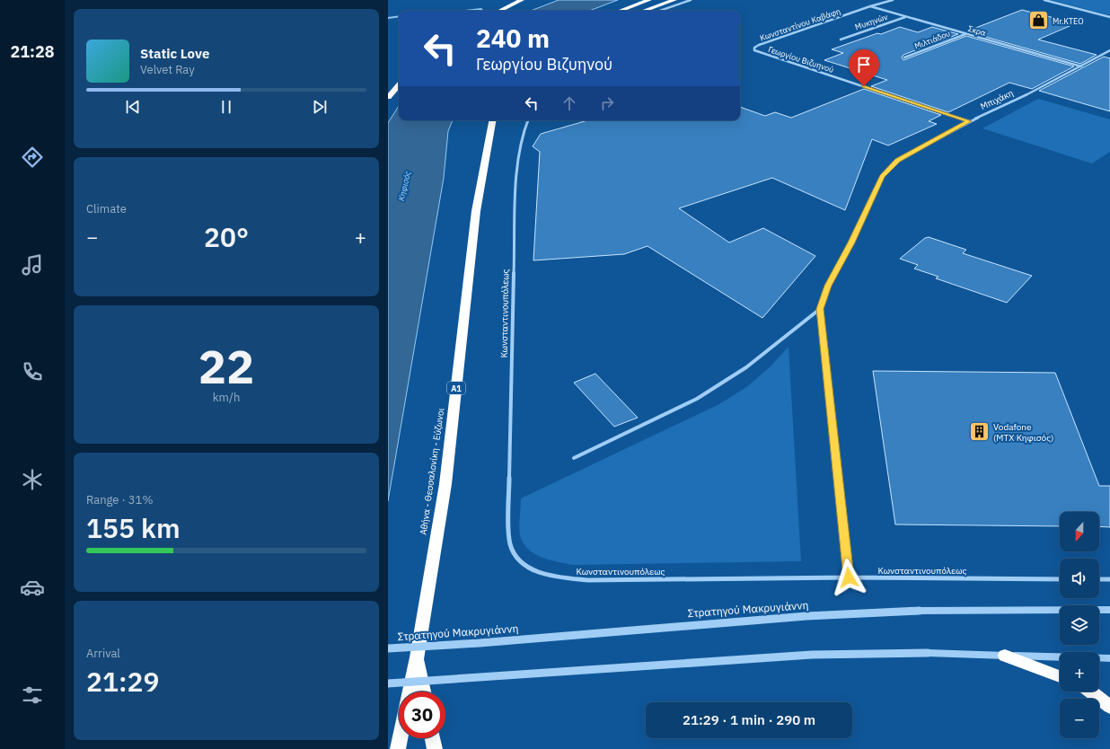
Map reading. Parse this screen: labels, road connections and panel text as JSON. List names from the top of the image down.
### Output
{
  "streets": {
    "highway": ["Α1", "Αθήνα - Θεσσαλονίκη - Εύζωνοι"],
    "street": [
      "Μυκηνών",
      "Κωνσταντίνου Καβάφη",
      "Σκρα",
      "Μιλτιάδου",
      "Γεωργίου Βιζυηνού",
      "Μπιχάκη",
      "Κωνσταντινουπόλεως",
      "Στρατηγού Μακρυγιάννη"
    ]
  },
  "crossings": [
    ["Μυκηνών", "Σκρα"],
    ["Κωνσταντίνου Καβάφη", "Σκρα"],
    ["Κωνσταντίνου Καβάφη", "Γεωργίου Βιζυηνού"],
    ["Σκρα", "Μιλτιάδου"],
    ["Σκρα", "Μπιχάκη"],
    ["Γεωργίου Βιζυηνού", "Μπιχάκη"],
    ["Μπιχάκη", "Κωνσταντινουπόλεως"]
  ],
  "water": ["Κηφισός"],
  "places": {
    "shop": ["Mr.KTEO"],
    "building": ["Vodafone (MTX Κηφισός)"]
  },
  "north": "bottom",
  "page": {
    "tabs": "21:28",
    "turn": ["240 m", "Γεωργίου Βιζυηνού"],
    "song": ["Static Love", "Velvet Ray"],
    "tile": [
      "Climate",
      ["22", "km/h"],
      ["Range · 31%", "155 km"],
      ["Arrival", "21:29"]
    ],
    "heat": ["−", "20°", "+"],
    "map_buttons": ["+", "−"],
    "limit": "30",
    "trip": "21:29 · 1 min · 290 m"
  }
}
